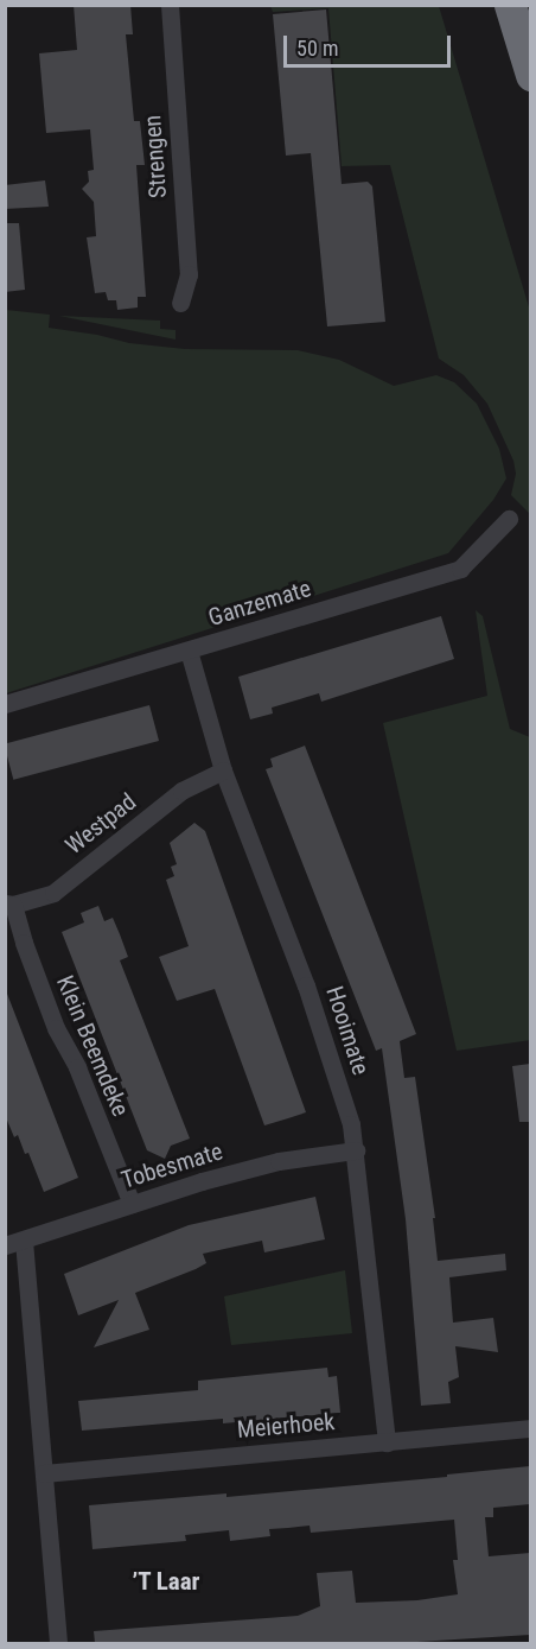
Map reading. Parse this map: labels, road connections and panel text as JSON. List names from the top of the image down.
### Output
{
  "streets": {
    "street": [
      "Strengen",
      "Ganzemate",
      "Westpad",
      "Hooimate",
      "Klein Beemdeke",
      "Tobesmate",
      "Meierhoek"
    ]
  },
  "crossings": [
    ["Ganzemate", "Hooimate"],
    ["Westpad", "Hooimate"],
    ["Westpad", "Klein Beemdeke"],
    ["Hooimate", "Tobesmate"],
    ["Hooimate", "Meierhoek"],
    ["Klein Beemdeke", "Tobesmate"]
  ],
  "districts": ["’T Laar"],
  "scale_bar": "50 m"
}
